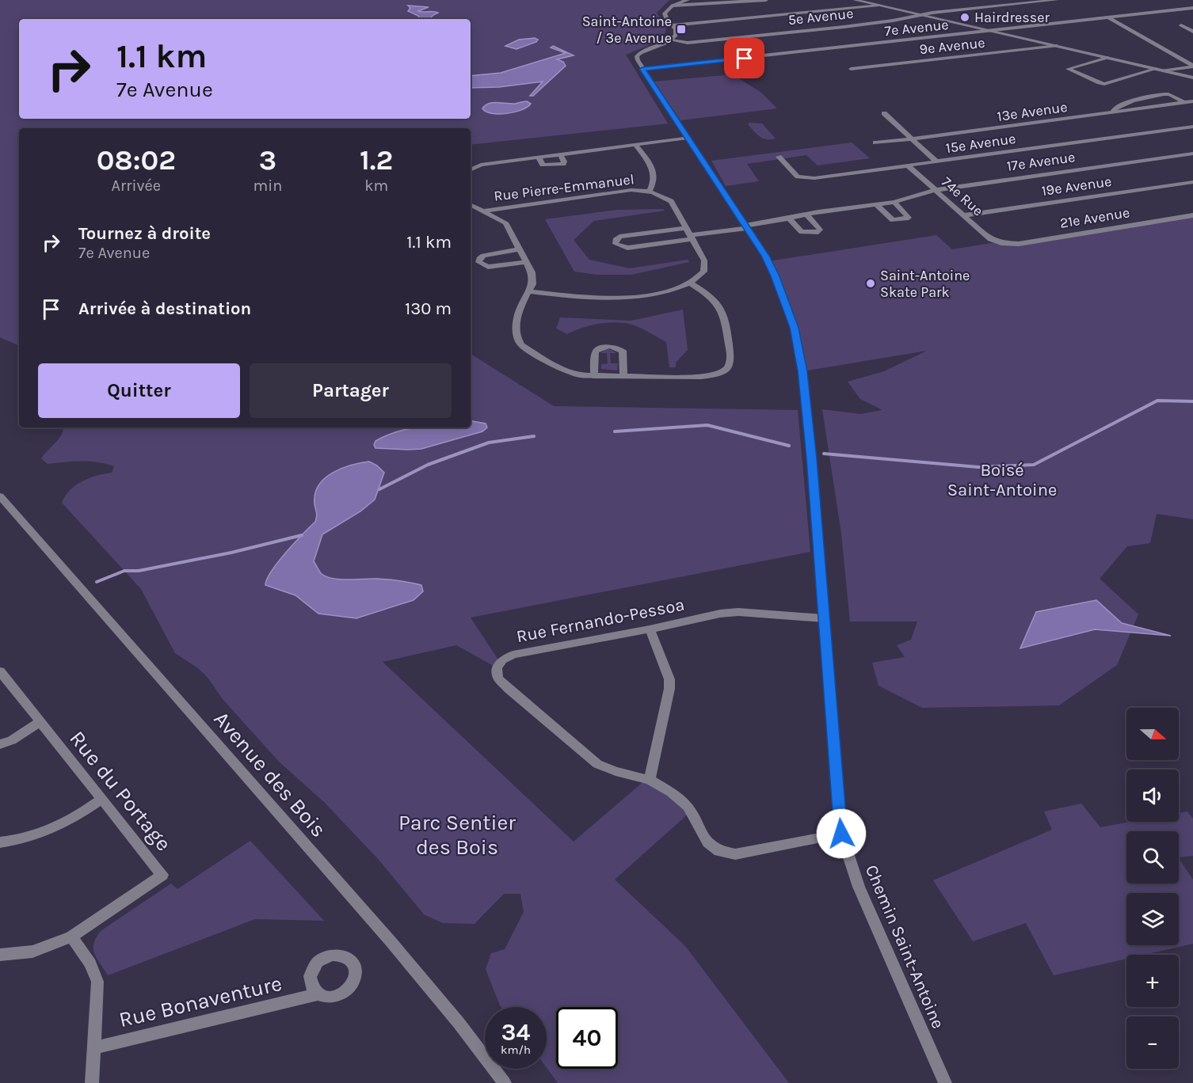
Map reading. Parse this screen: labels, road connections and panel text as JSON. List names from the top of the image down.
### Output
{
  "streets": {
    "street": [
      "5e Avenue",
      "7e Avenue",
      "9e Avenue",
      "13e Avenue",
      "15e Avenue",
      "17e Avenue",
      "19e Avenue",
      "Rue Pierre-Emmanuel",
      "74e Rue",
      "21e Avenue",
      "Rue Fernando-Pessoa",
      "Avenue des Bois",
      "Rue du Portage",
      "Chemin Saint-Antoine",
      "Rue Bonaventure"
    ]
  },
  "crossings": [
    ["7e Avenue", "Chemin Saint-Antoine"],
    ["13e Avenue", "74e Rue"],
    ["15e Avenue", "74e Rue"],
    ["17e Avenue", "Rue Pierre-Emmanuel"],
    ["17e Avenue", "74e Rue"],
    ["17e Avenue", "Chemin Saint-Antoine"],
    ["19e Avenue", "74e Rue"],
    ["74e Rue", "21e Avenue"],
    ["Rue Fernando-Pessoa", "Chemin Saint-Antoine"],
    ["Rue du Portage", "Rue Bonaventure"]
  ],
  "parks": ["Boisé Saint-Antoine", "Parc Sentier des Bois"],
  "places": {
    "other": ["Hairdresser", "Saint-Antoine Skate Park"],
    "transit": ["Saint-Antoine / 3e Avenue"]
  },
  "north": "right",
  "page": {
    "turn": ["1.1 km", "7e Avenue"],
    "eta": [
      "08:02",
      "Arrivée",
      "3",
      "min",
      "1.2",
      "km"
    ],
    "list": [
      {
        "name": "Tournez à droite",
        "note": "7e Avenue",
        "value": "1.1 km"
      },
      {
        "name": "Arrivée à destination",
        "value": "130 m"
      }
    ],
    "buttons": ["Quitter", "Partager"],
    "map_buttons": ["+", "−"],
    "speed": "34 km/h",
    "limit": "40"
  }
}
